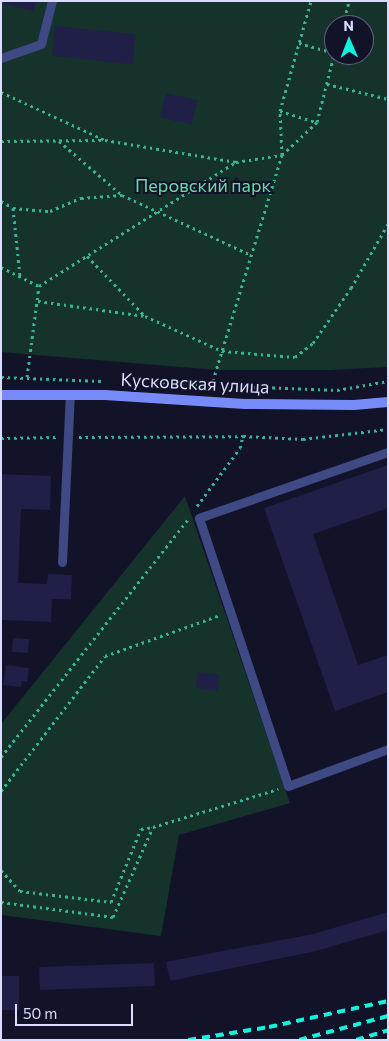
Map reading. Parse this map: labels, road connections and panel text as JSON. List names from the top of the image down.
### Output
{
  "streets": {
    "street": ["Кусковская улица"]
  },
  "parks": ["Перовский парк"],
  "scale_bar": "50 m",
  "north": "top"
}
